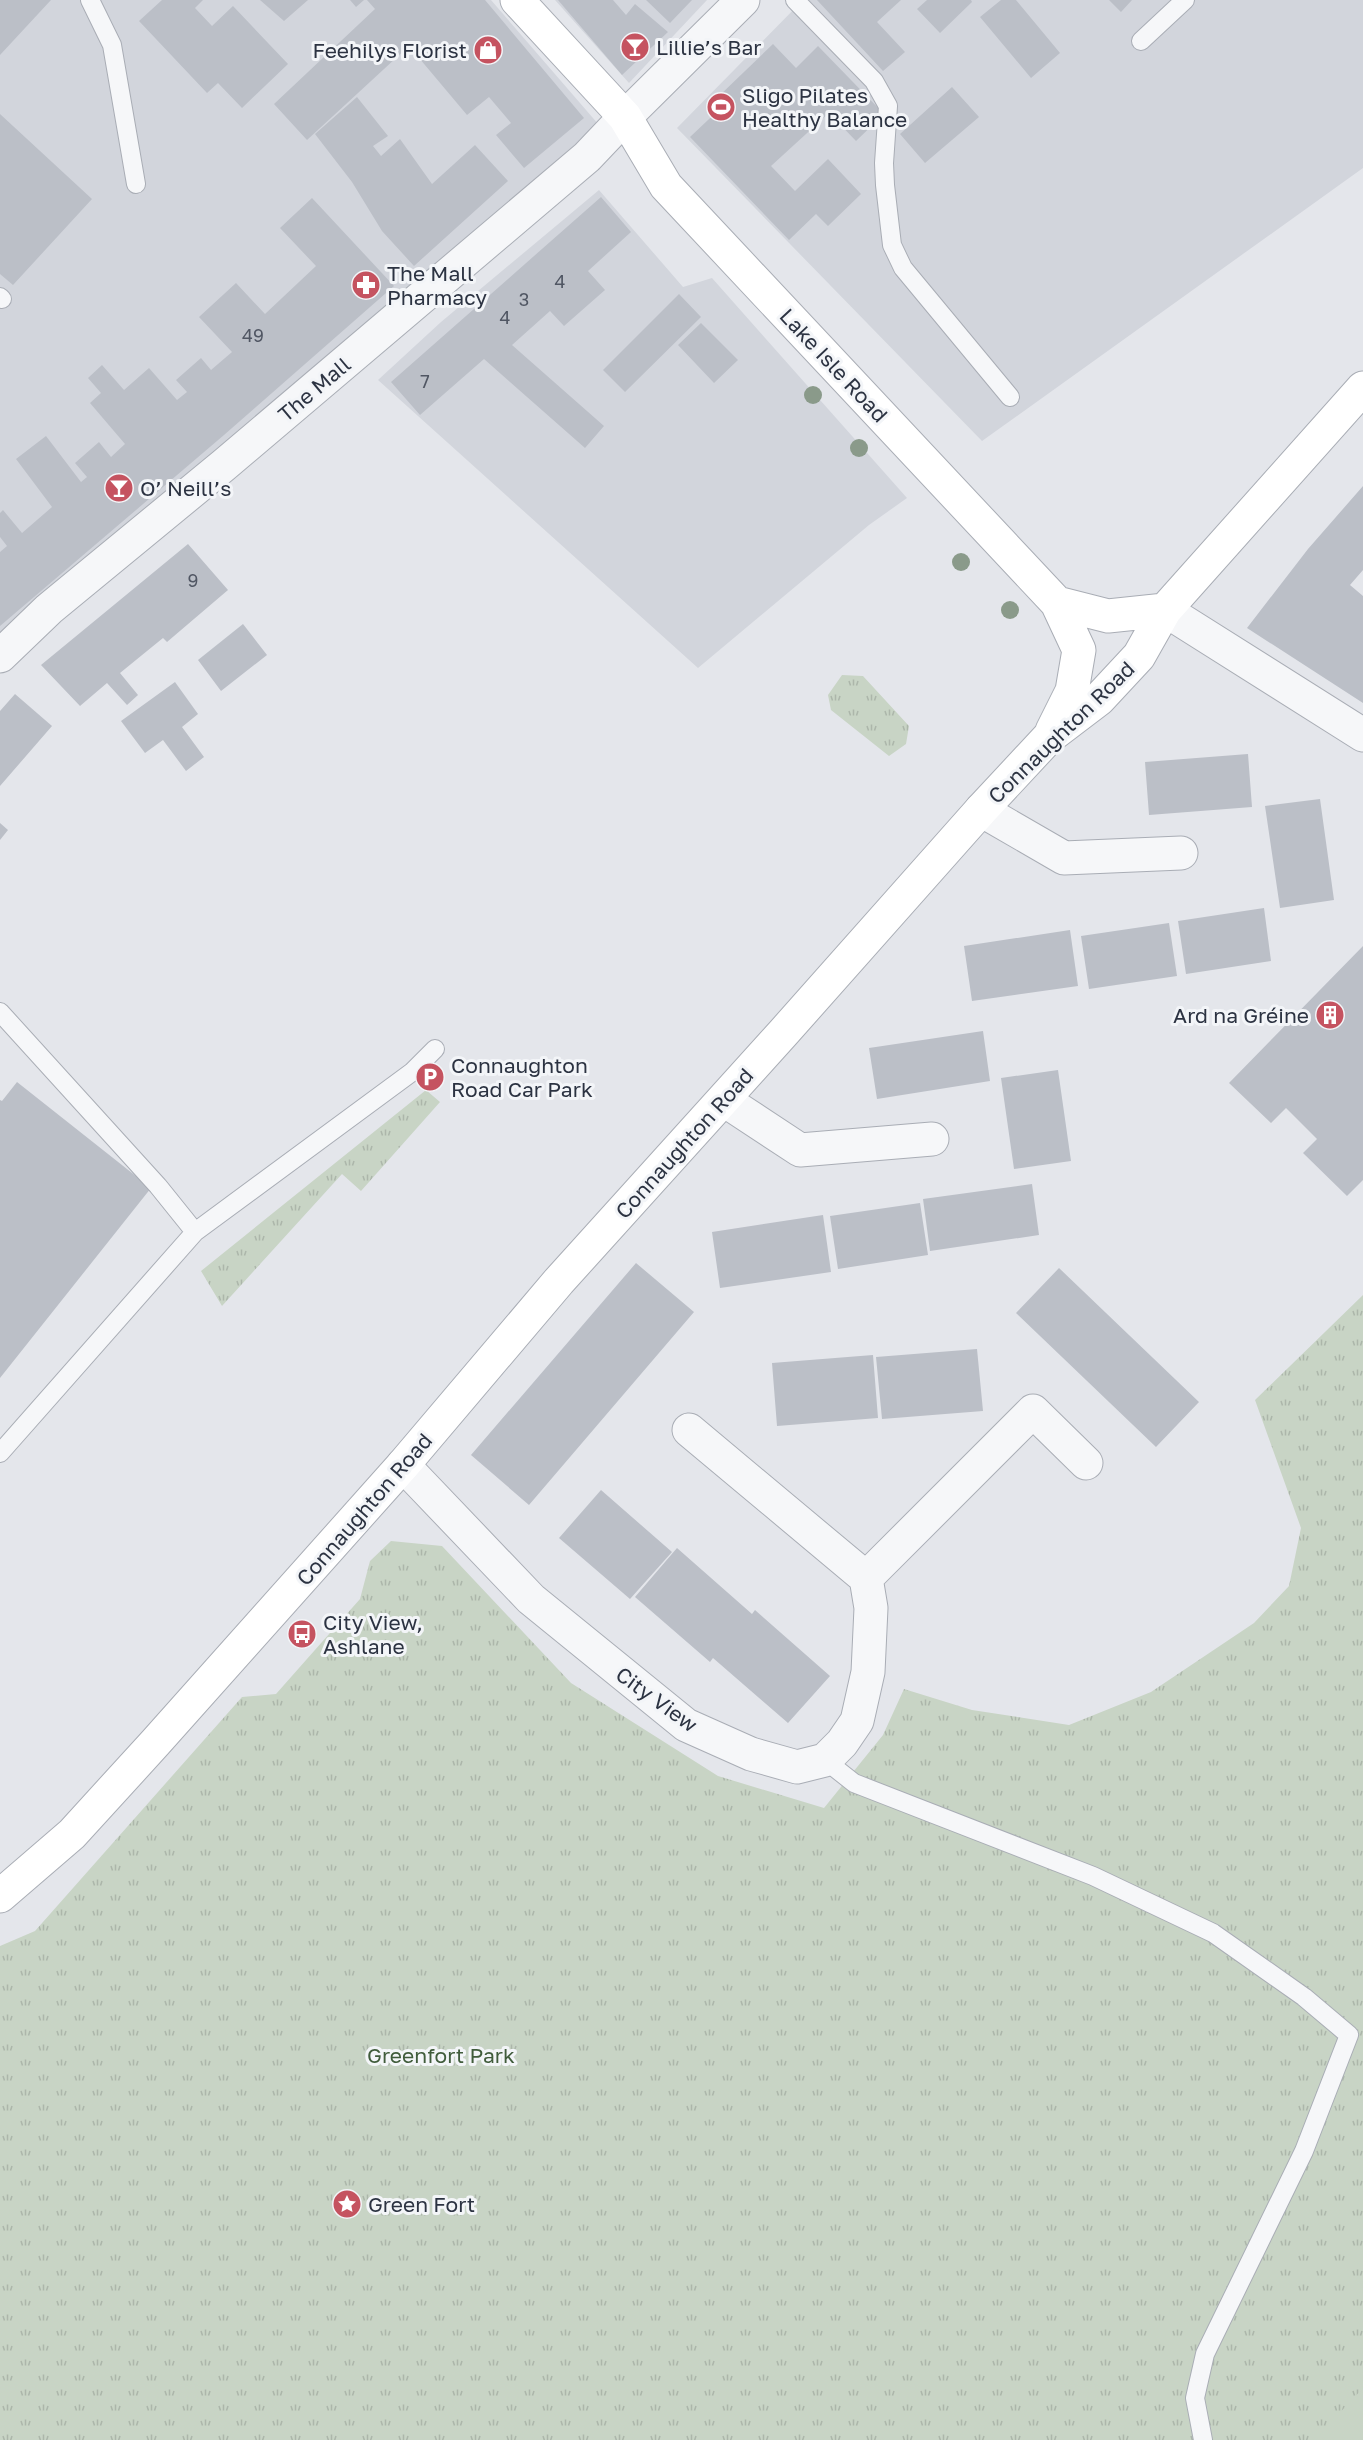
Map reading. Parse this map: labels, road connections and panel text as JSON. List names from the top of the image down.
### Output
{
  "streets": {
    "main road": ["Lake Isle Road", "Connaughton Road"],
    "street": ["The Mall", "City View"]
  },
  "crossings": [
    ["Lake Isle Road", "The Mall"],
    ["Lake Isle Road", "Connaughton Road"],
    ["Connaughton Road", "City View"]
  ],
  "parks": ["Greenfort Park"],
  "places": {
    "bar": ["Lillie’s Bar", "O’ Neill’s"],
    "shop": ["Feehilys Florist"],
    "sports": ["Sligo Pilates Healthy Balance"],
    "pharmacy": ["The Mall Pharmacy"],
    "building": ["Ard na Gréine"],
    "parking": ["Connaughton Road Car Park"],
    "bus stop": ["City View, Ashlane"],
    "place": ["Green Fort"]
  },
  "house_numbers": [
    "4",
    "3",
    "4",
    "49",
    "7",
    "9"
  ]
}
